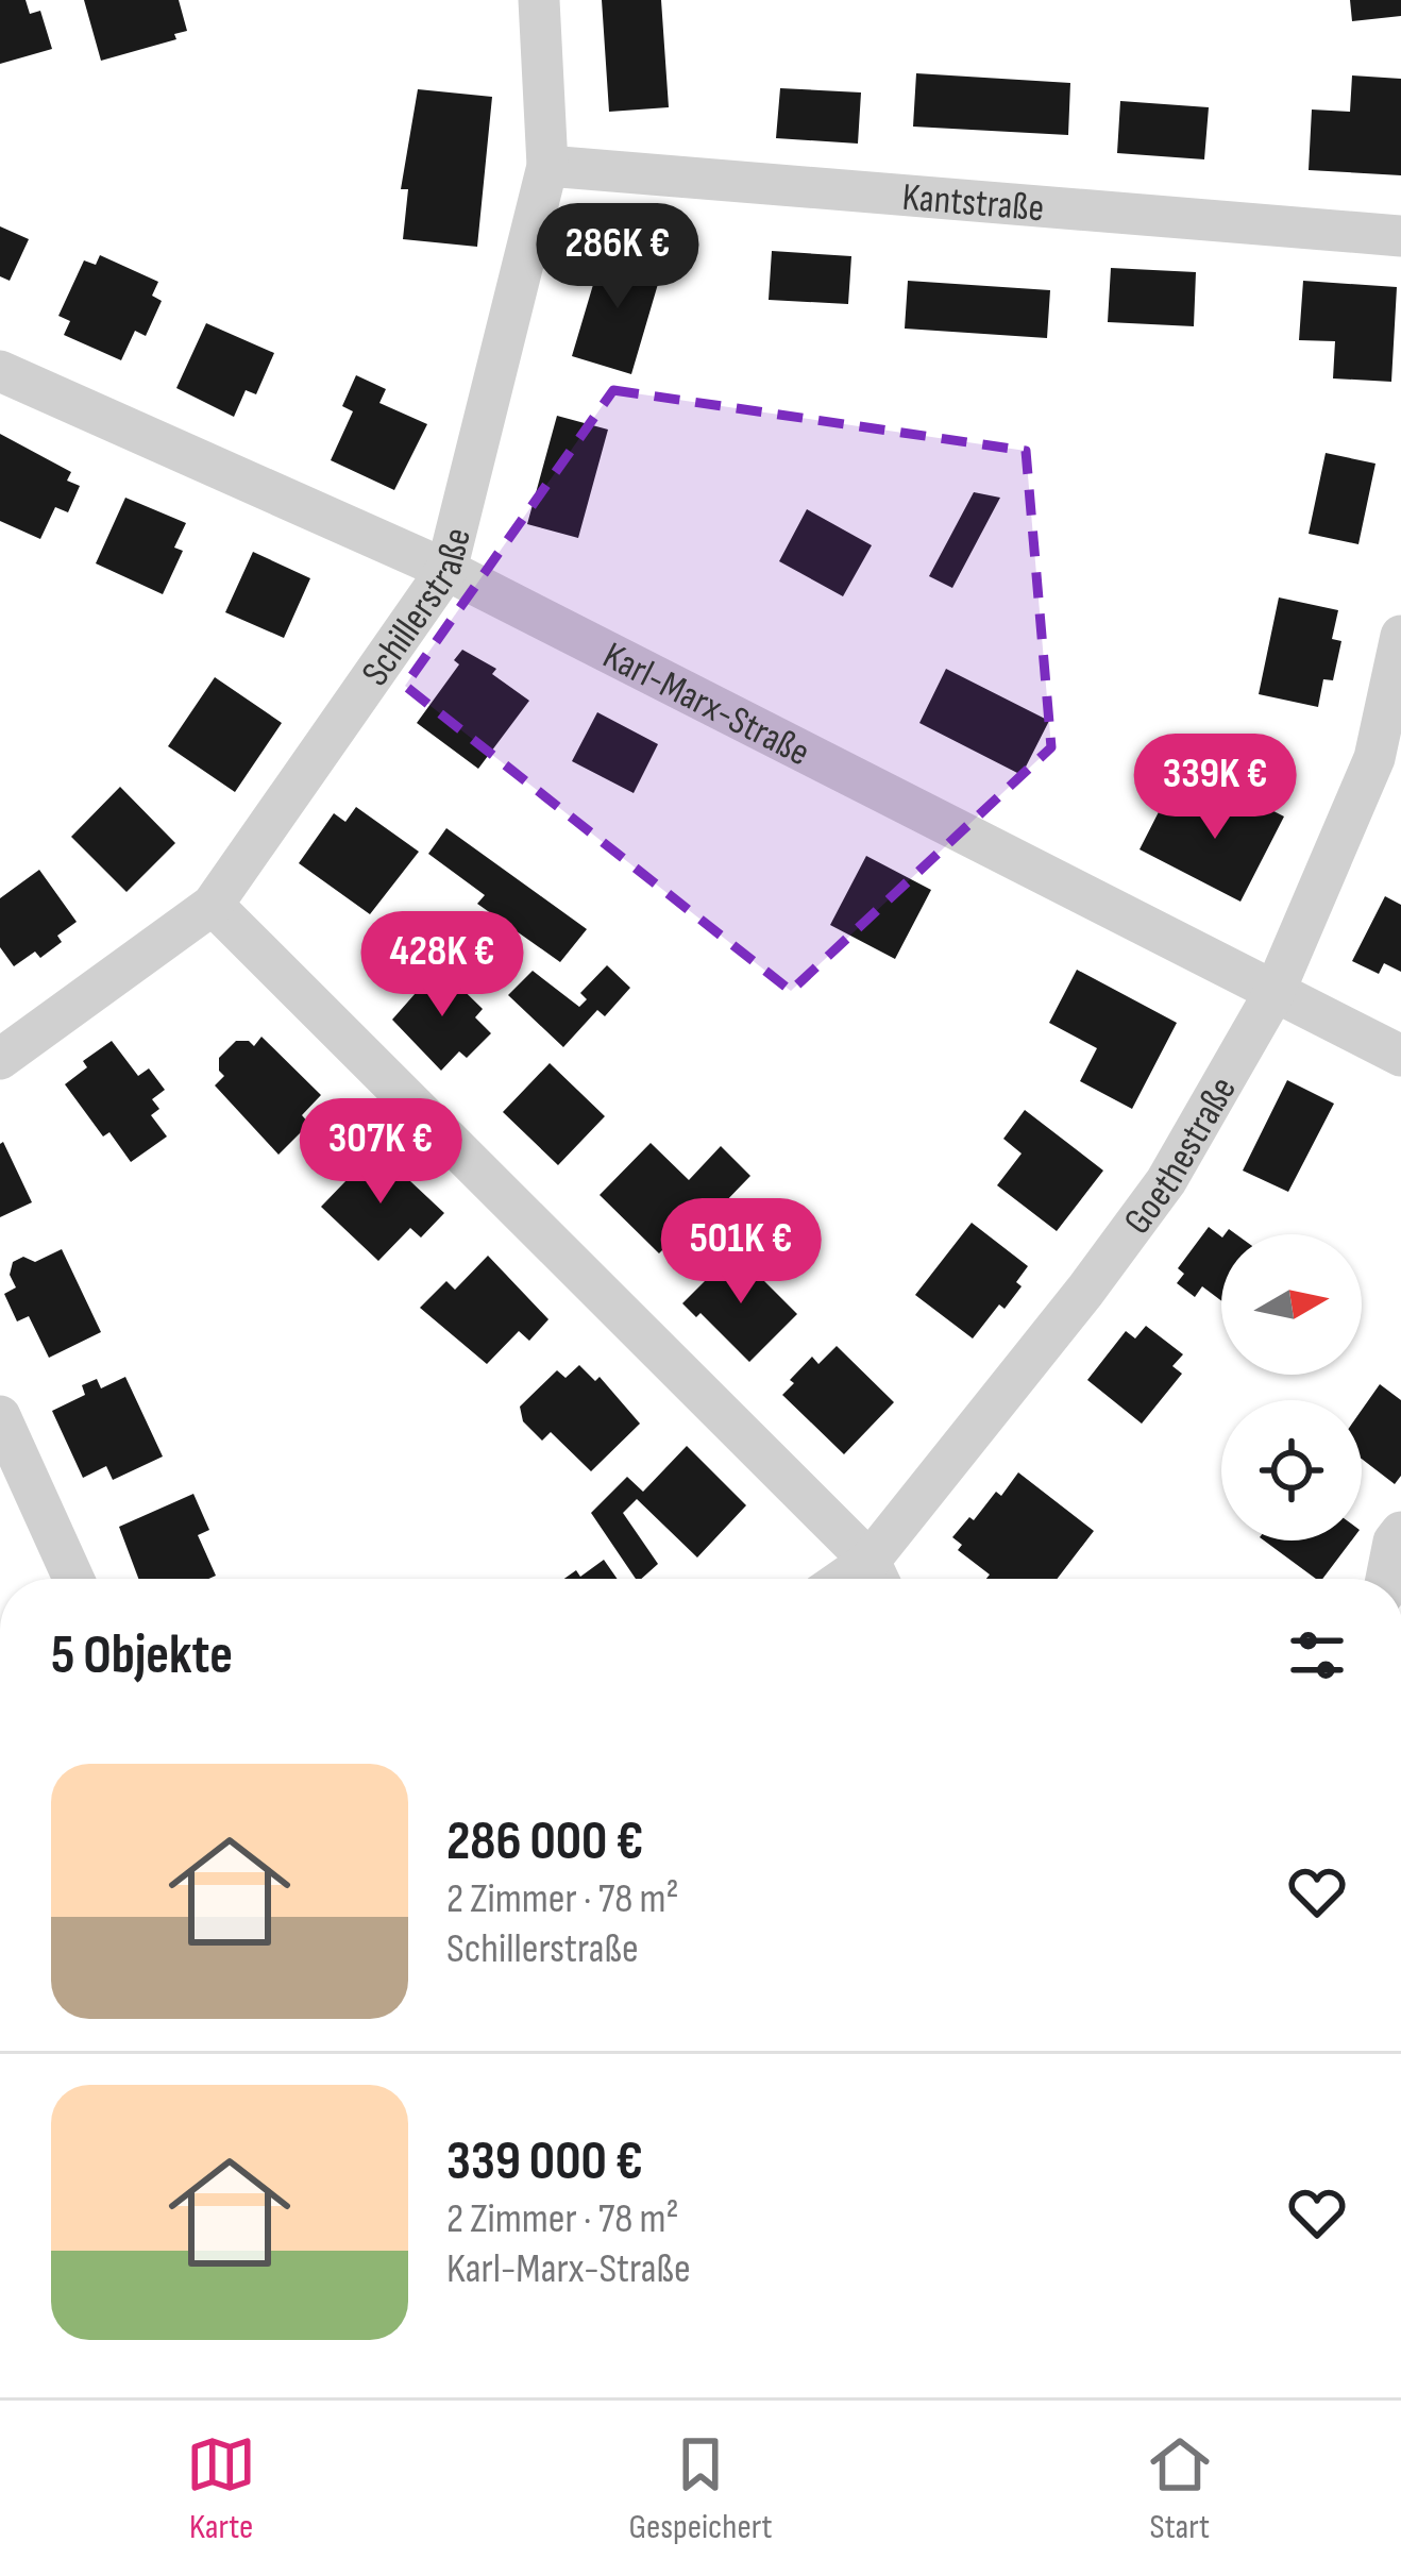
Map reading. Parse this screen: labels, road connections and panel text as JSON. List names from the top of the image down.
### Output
{
  "streets": {
    "street": [
      "Kantstraße",
      "Schillerstraße",
      "Karl-Marx-Straße",
      "Goethestraße"
    ]
  },
  "crossings": [
    ["Kantstraße", "Schillerstraße"],
    ["Schillerstraße", "Karl-Marx-Straße"],
    ["Karl-Marx-Straße", "Goethestraße"]
  ],
  "north": "right",
  "page": {
    "price": [
      "286K €",
      "339K €",
      "428K €",
      "307K €",
      "501K €"
    ],
    "heading": "5 Objekte",
    "list": [
      {
        "name": "286 000 €",
        "note": "2 Zimmer · 78 m² · Schillerstraße"
      },
      {
        "name": "339 000 €",
        "note": "2 Zimmer · 78 m² · Karl-Marx-Straße"
      }
    ],
    "tabs": ["Karte", "Gespeichert", "Start"]
  }
}
